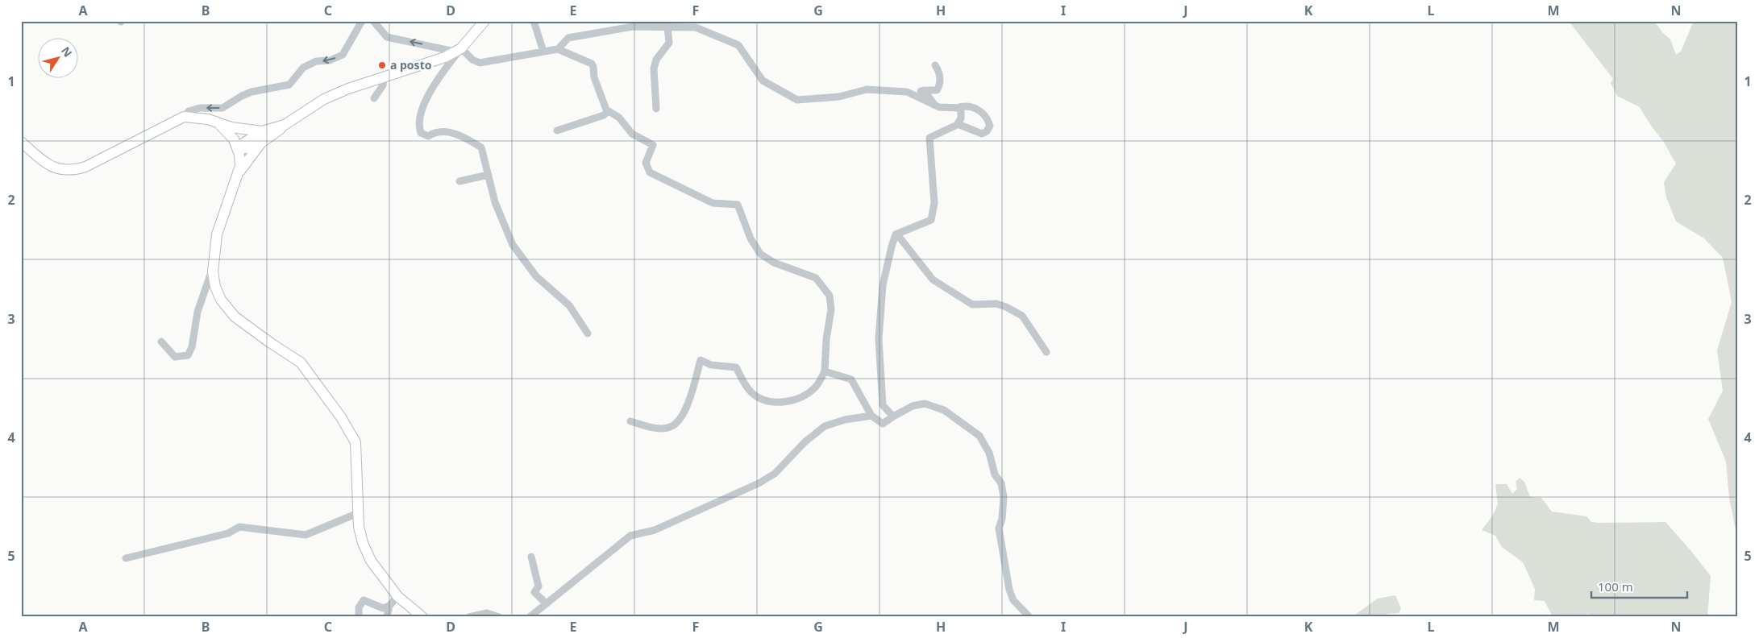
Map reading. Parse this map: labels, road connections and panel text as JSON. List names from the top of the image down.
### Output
{
  "places": ["a posto"],
  "scale_bar": "100 m",
  "north": "top right",
  "grid": {
    "columns": [
      "A",
      "B",
      "C",
      "D",
      "E",
      "F",
      "G",
      "H",
      "I",
      "J",
      "K",
      "L",
      "M",
      "N"
    ],
    "rows": [
      "1",
      "2",
      "3",
      "4",
      "5"
    ]
  }
}
